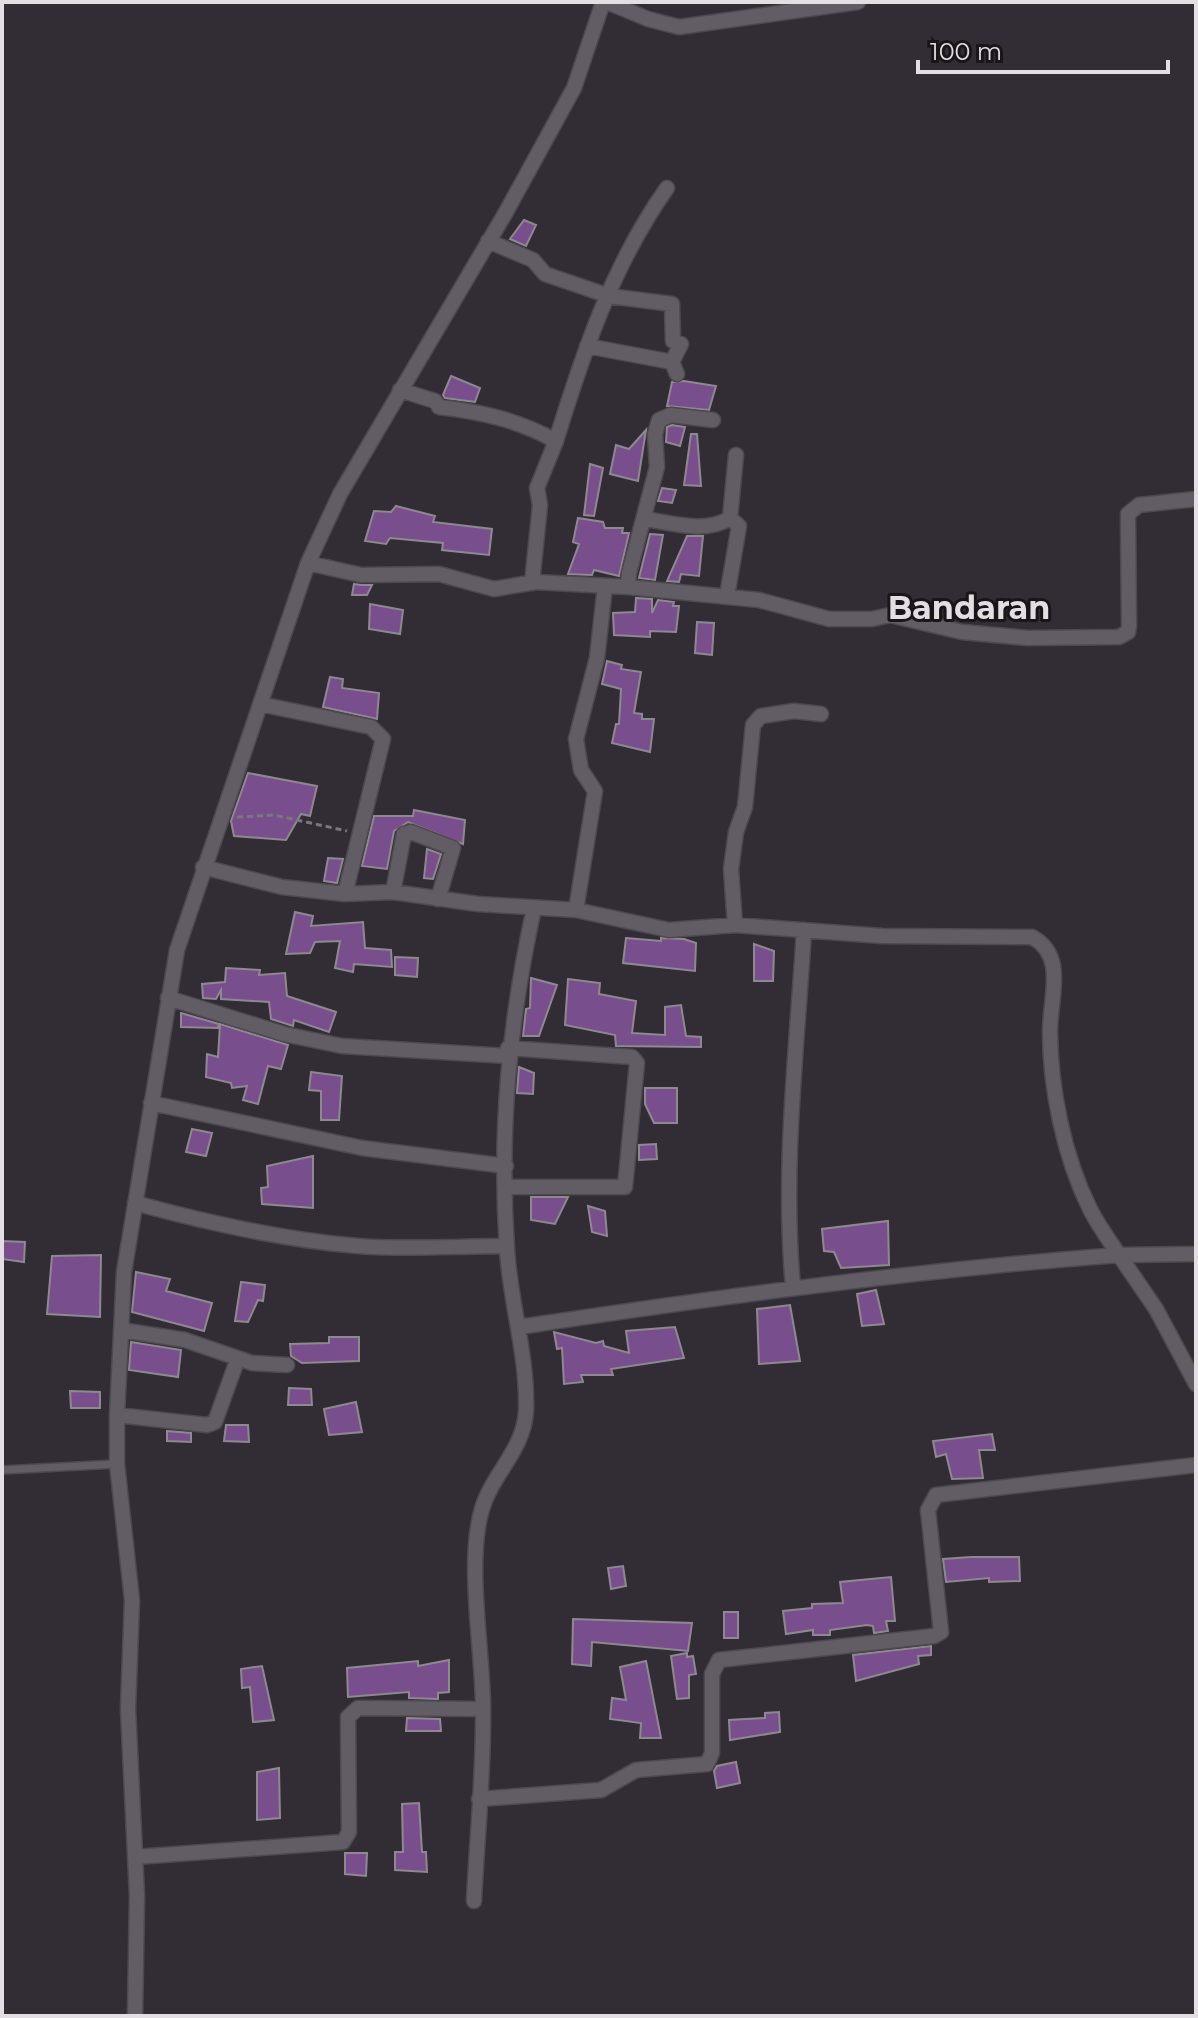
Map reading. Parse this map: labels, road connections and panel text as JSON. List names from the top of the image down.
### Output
{
  "districts": ["Bandaran"],
  "scale_bar": "100 m"
}
